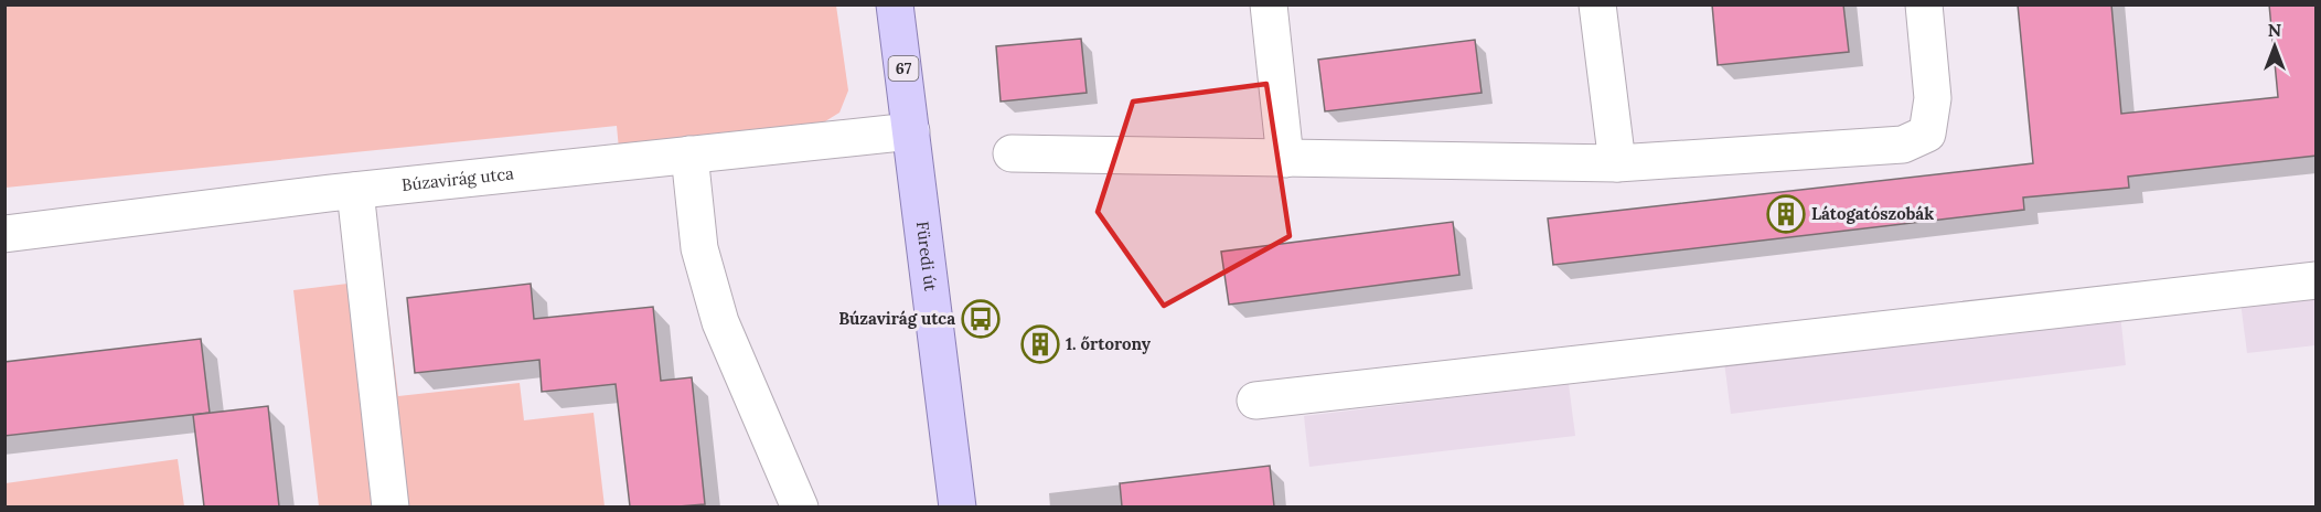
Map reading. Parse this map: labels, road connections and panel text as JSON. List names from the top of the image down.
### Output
{
  "streets": {
    "main road": ["67", "Füredi út"],
    "street": ["Búzavirág utca"]
  },
  "crossings": [
    ["Búzavirág utca", "Füredi út"]
  ],
  "places": {
    "building": ["Látogatószobák", "1. őrtorony"],
    "bus stop": ["Búzavirág utca"]
  },
  "north": "top"
}
